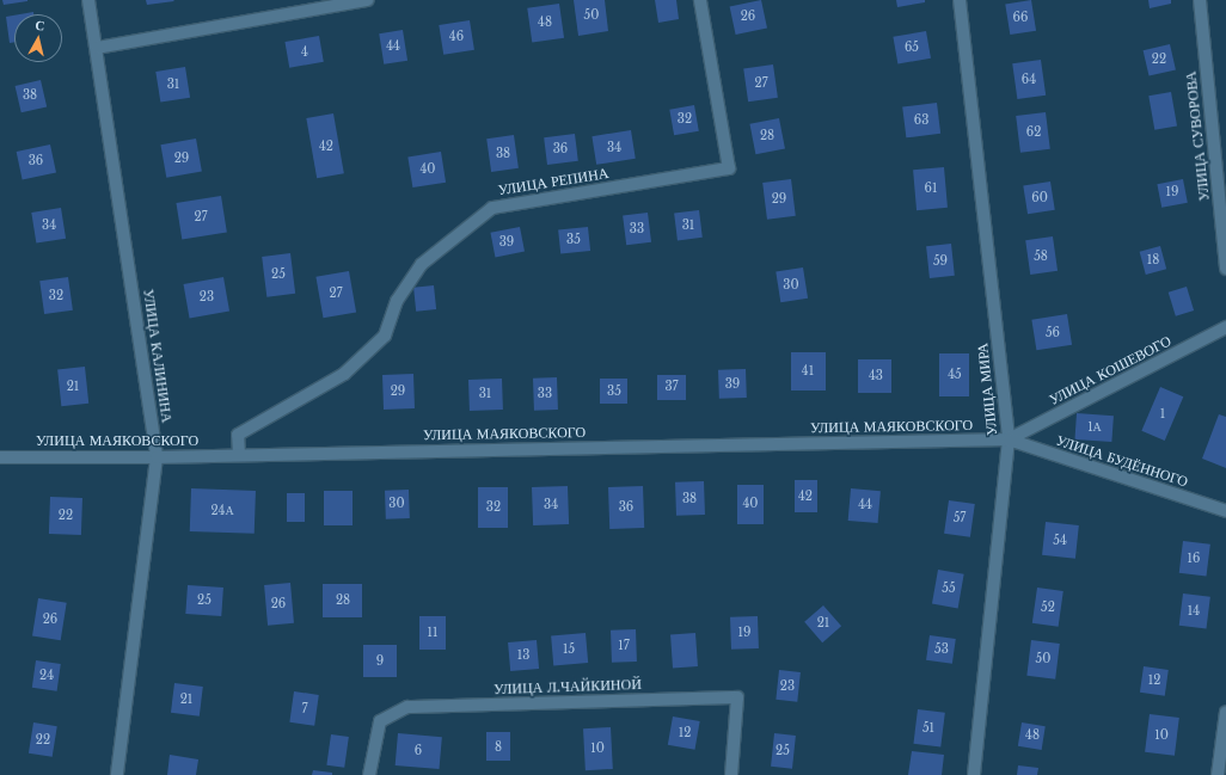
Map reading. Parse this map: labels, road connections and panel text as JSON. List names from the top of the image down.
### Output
{
  "streets": {
    "street": [
      "УЛИЦА СУВОРОВА",
      "УЛИЦА РЕПИНА",
      "УЛИЦА КАЛИНИНА",
      "УЛИЦА КОШЕВОГО",
      "УЛИЦА МИРА",
      "УЛИЦА МАЯКОВСКОГО",
      "УЛИЦА БУДЁННОГО",
      "УЛИЦА Л.ЧАЙКИНОЙ"
    ]
  },
  "crossings": [
    ["УЛИЦА РЕПИНА", "УЛИЦА МАЯКОВСКОГО"],
    ["УЛИЦА КАЛИНИНА", "УЛИЦА МАЯКОВСКОГО"],
    ["УЛИЦА КОШЕВОГО", "УЛИЦА МИРА"],
    ["УЛИЦА КОШЕВОГО", "УЛИЦА МАЯКОВСКОГО"],
    ["УЛИЦА КОШЕВОГО", "УЛИЦА БУДЁННОГО"],
    ["УЛИЦА МИРА", "УЛИЦА МАЯКОВСКОГО"],
    ["УЛИЦА МИРА", "УЛИЦА БУДЁННОГО"],
    ["УЛИЦА МАЯКОВСКОГО", "УЛИЦА БУДЁННОГО"]
  ],
  "house_numbers": [
    "50",
    "26",
    "66",
    "48",
    "46",
    "44",
    "65",
    "4",
    "22",
    "64",
    "27",
    "31",
    "38",
    "32",
    "63",
    "62",
    "28",
    "42",
    "34",
    "36",
    "38",
    "29",
    "36",
    "40",
    "61",
    "19",
    "60",
    "29",
    "27",
    "34",
    "31",
    "33",
    "35",
    "39",
    "58",
    "18",
    "59",
    "25",
    "30",
    "27",
    "32",
    "23",
    "56",
    "41",
    "45",
    "43",
    "39",
    "21",
    "37",
    "29",
    "35",
    "31",
    "33",
    "1",
    "1А",
    "42",
    "38",
    "30",
    "40",
    "34",
    "44",
    "32",
    "36",
    "24А",
    "22",
    "57",
    "54",
    "16",
    "55",
    "25",
    "28",
    "26",
    "52",
    "14",
    "26",
    "21",
    "11",
    "19",
    "17",
    "15",
    "53",
    "13",
    "50",
    "9",
    "24",
    "12",
    "23",
    "21",
    "7",
    "51",
    "12",
    "48",
    "10",
    "22",
    "8",
    "10",
    "6",
    "25"
  ],
  "north": "top"
}
